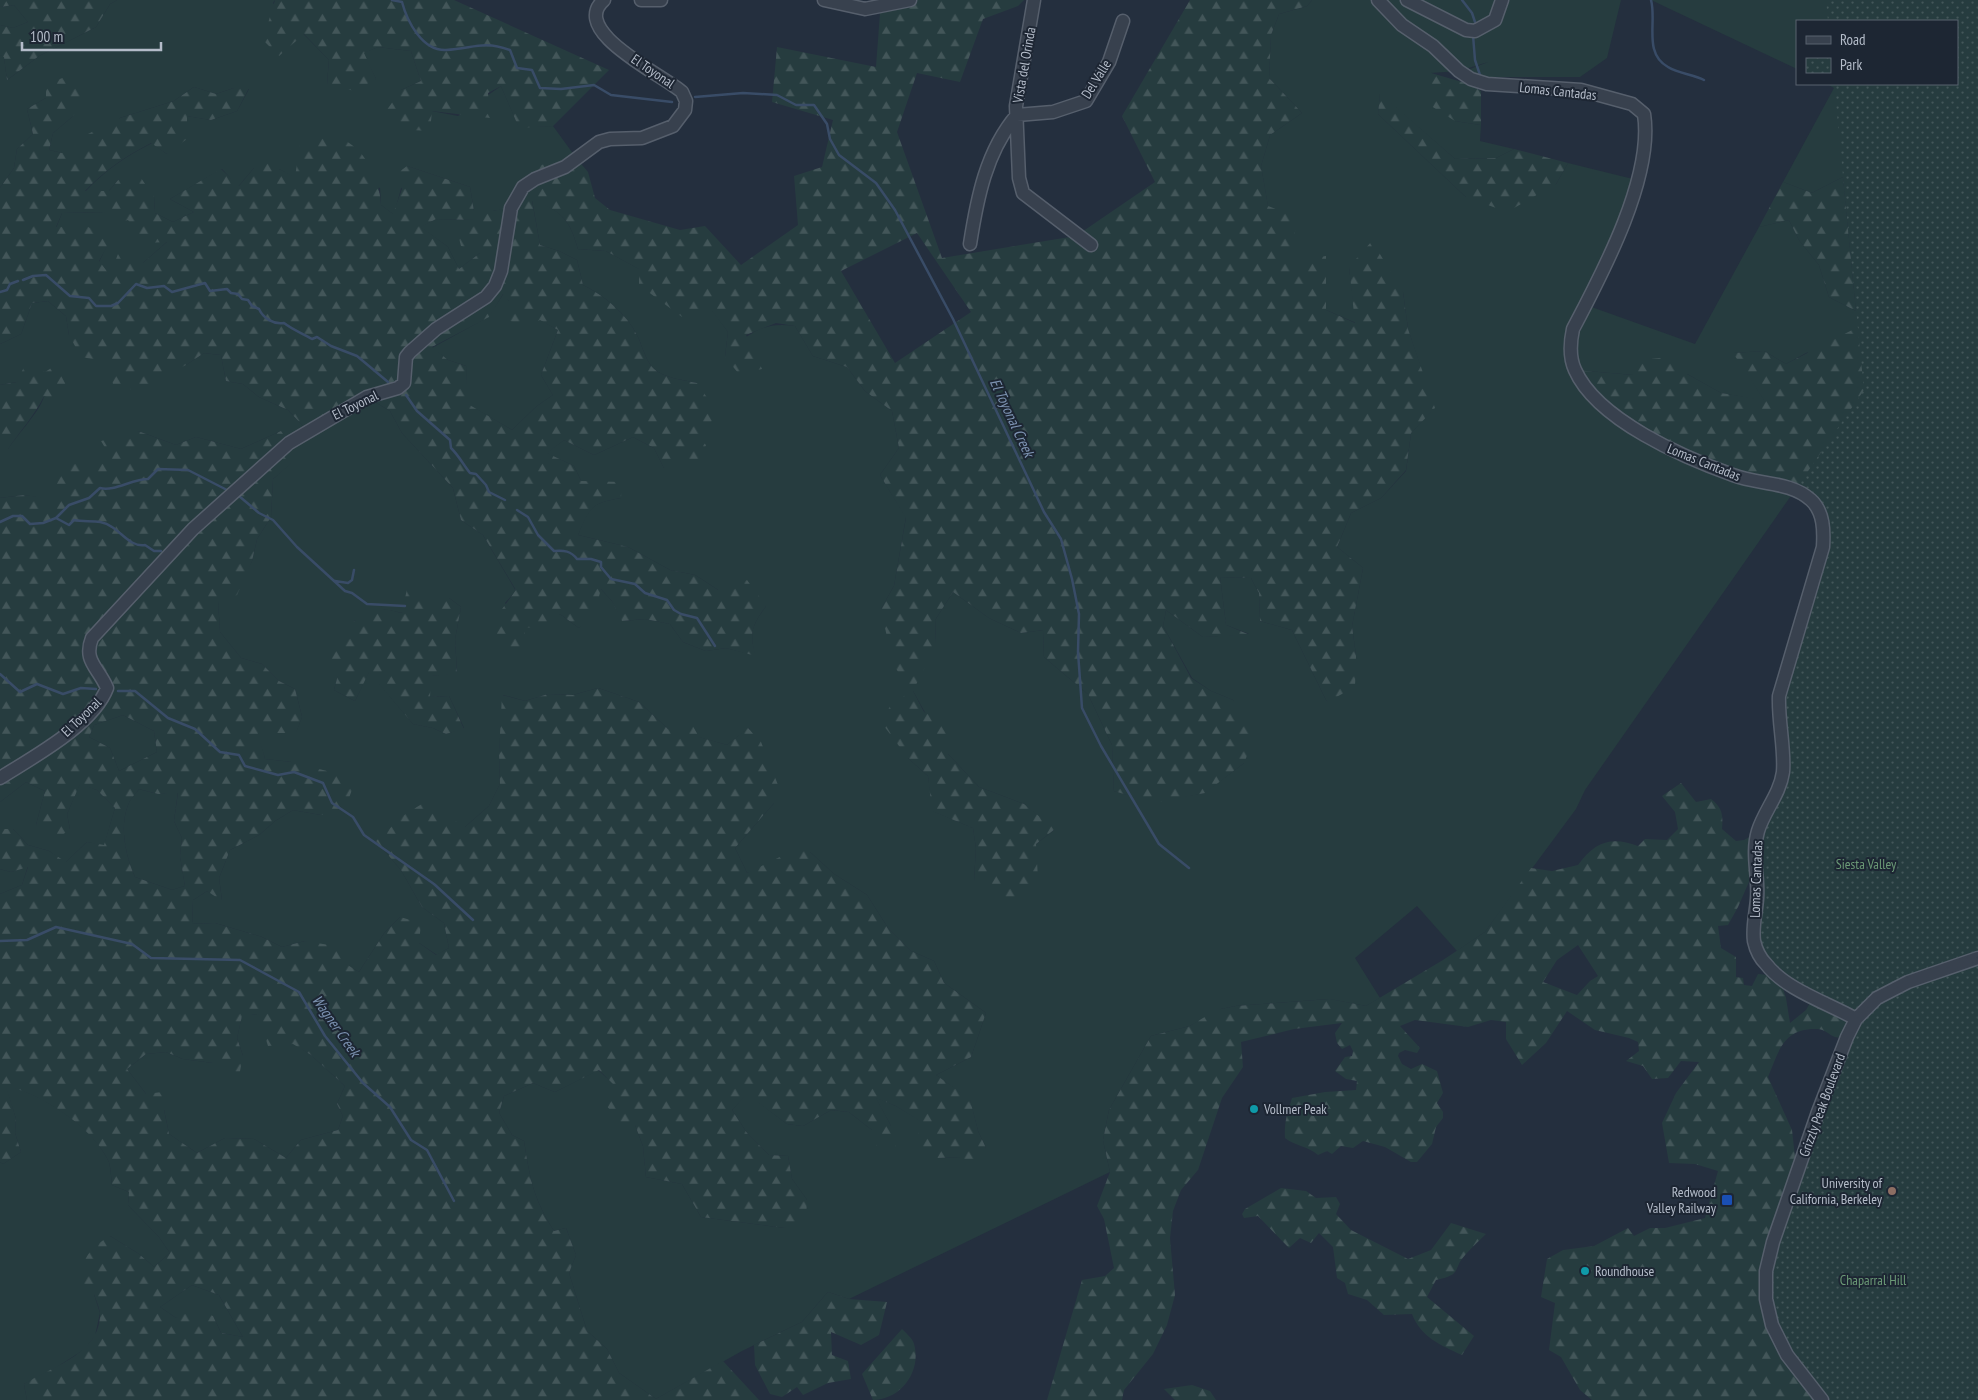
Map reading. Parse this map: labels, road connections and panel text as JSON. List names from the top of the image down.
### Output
{
  "streets": {
    "street": [
      "Vista del Orinda",
      "El Toyonal",
      "Del Valle",
      "Lomas Cantadas",
      "Grizzly Peak Boulevard"
    ]
  },
  "crossings": [
    ["Vista del Orinda", "Del Valle"],
    ["Lomas Cantadas", "Grizzly Peak Boulevard"]
  ],
  "water": ["El Toyonal Creek", "Wagner Creek"],
  "parks": ["Siesta Valley", "Chaparral Hill"],
  "places": {
    "other": ["Vollmer Peak", "University of California, Berkeley", "Roundhouse"],
    "transit": ["Redwood Valley Railway"]
  },
  "legend": ["Road", "Park"],
  "scale_bar": "100 m"
}
